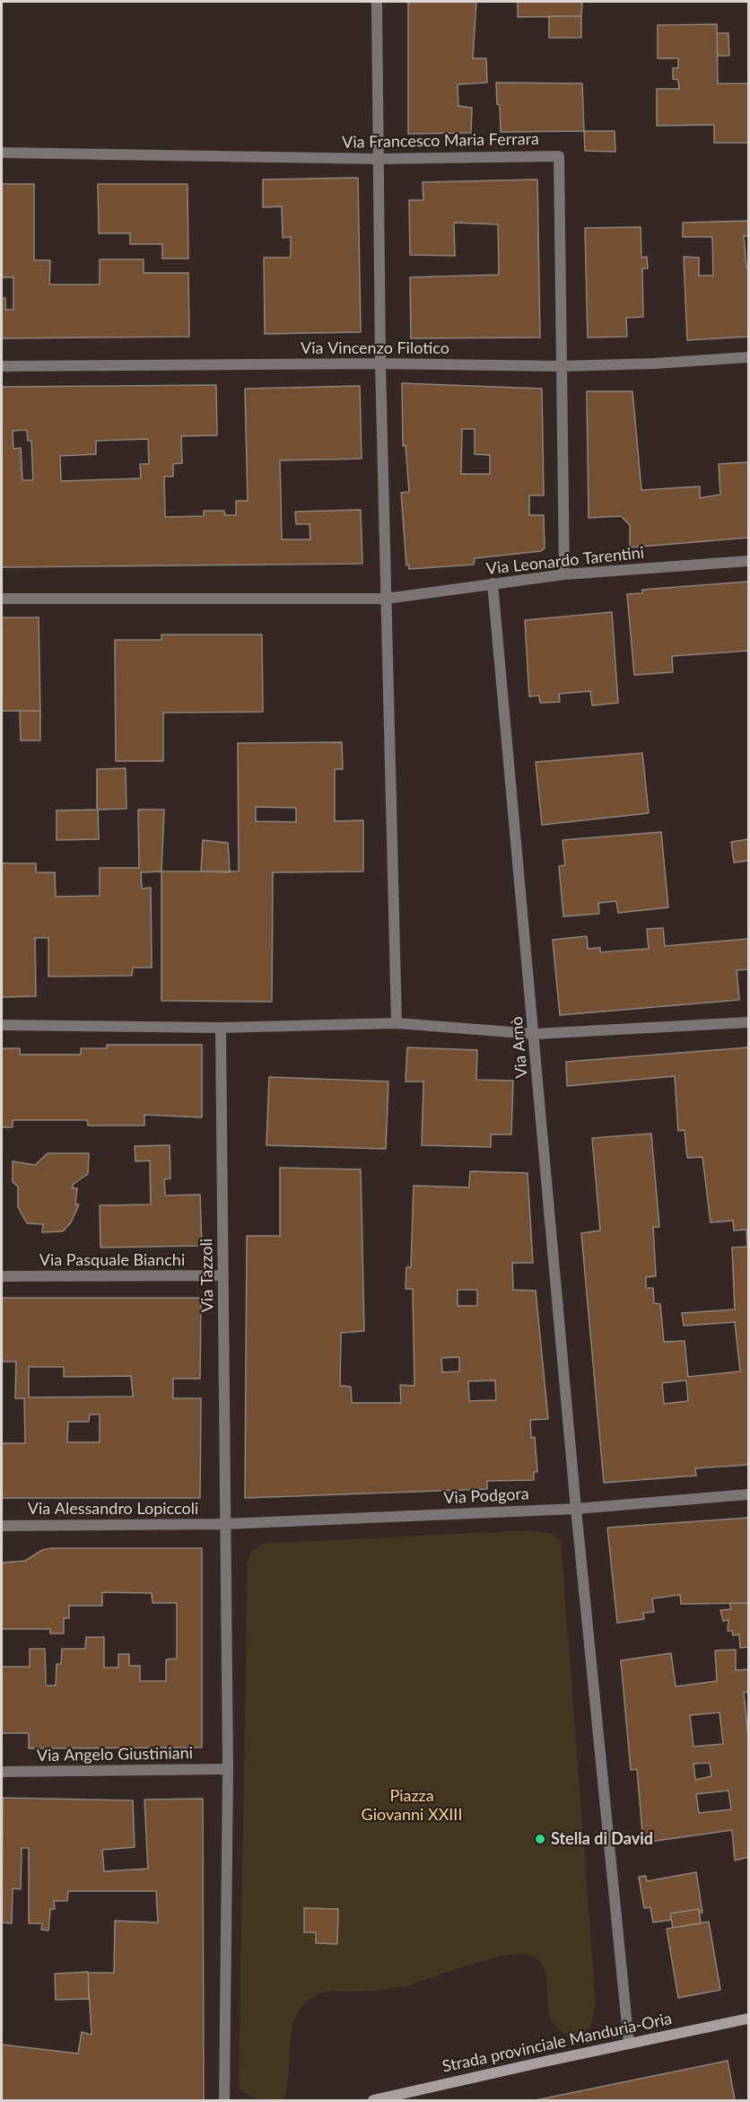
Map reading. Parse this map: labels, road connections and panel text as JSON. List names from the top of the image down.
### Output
{
  "streets": {
    "street": [
      "Via Francesco Maria Ferrara",
      "Via Vincenzo Filotico",
      "Via Leonardo Tarentini",
      "Via Arnò",
      "Via Pasquale Bianchi",
      "Via Tazzoli",
      "Via Podgora",
      "Via Alessandro Lopiccoli",
      "Via Angelo Giustiniani",
      "Strada provinciale Manduria-Oria"
    ]
  },
  "crossings": [
    ["Via Francesco Maria Ferrara", "Via Vincenzo Filotico"],
    ["Via Francesco Maria Ferrara", "Via Leonardo Tarentini"],
    ["Via Leonardo Tarentini", "Via Arnò"],
    ["Via Arnò", "Via Podgora"],
    ["Via Pasquale Bianchi", "Via Tazzoli"],
    ["Via Tazzoli", "Via Podgora"],
    ["Via Tazzoli", "Via Alessandro Lopiccoli"],
    ["Via Podgora", "Via Alessandro Lopiccoli"]
  ],
  "parks": ["Piazza Giovanni XXIII"],
  "places": ["Stella di David"]
}
